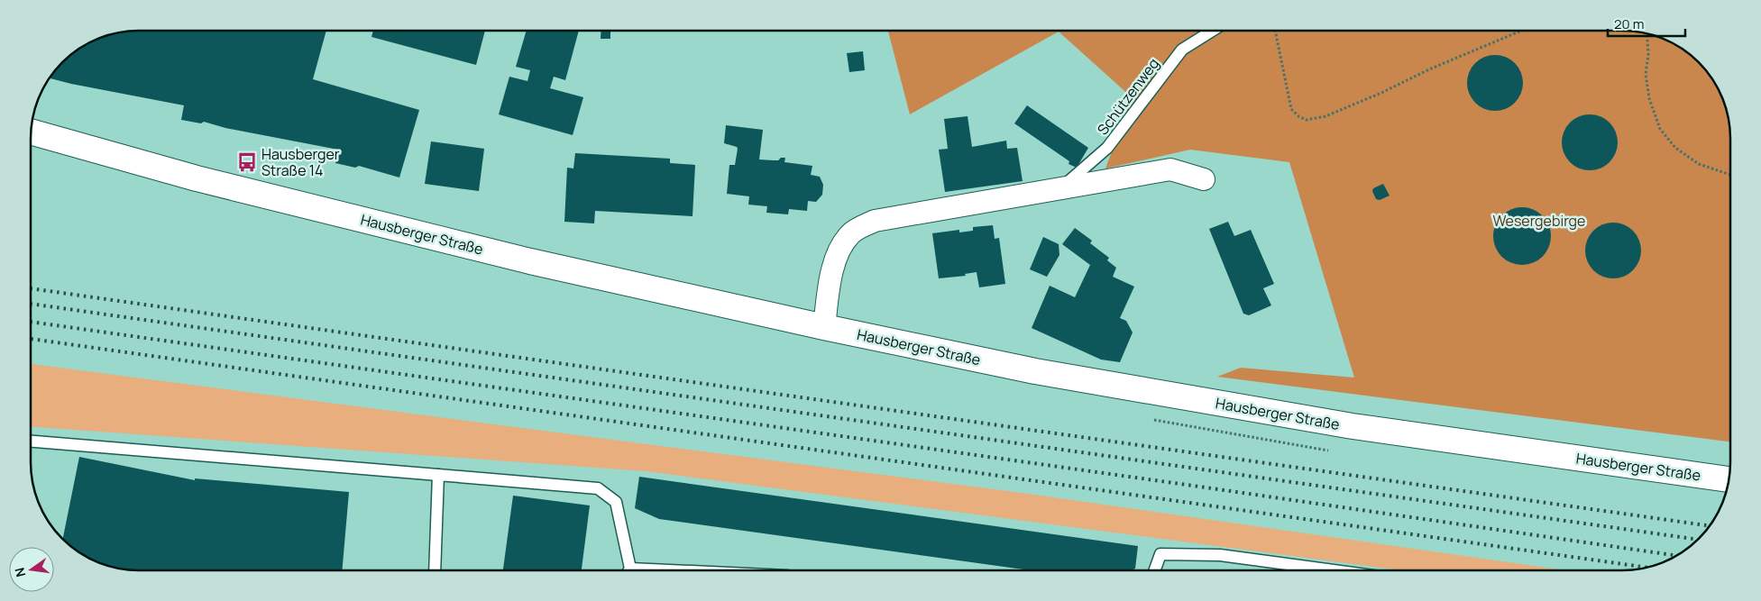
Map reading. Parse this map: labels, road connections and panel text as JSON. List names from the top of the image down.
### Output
{
  "streets": {
    "main road": ["Hausberger Straße"],
    "lane": ["Schützenweg"]
  },
  "parks": ["Wesergebirge"],
  "places": {
    "bus stop": ["Hausberger Straße 14"]
  },
  "scale_bar": "20 m",
  "north": "left"
}
